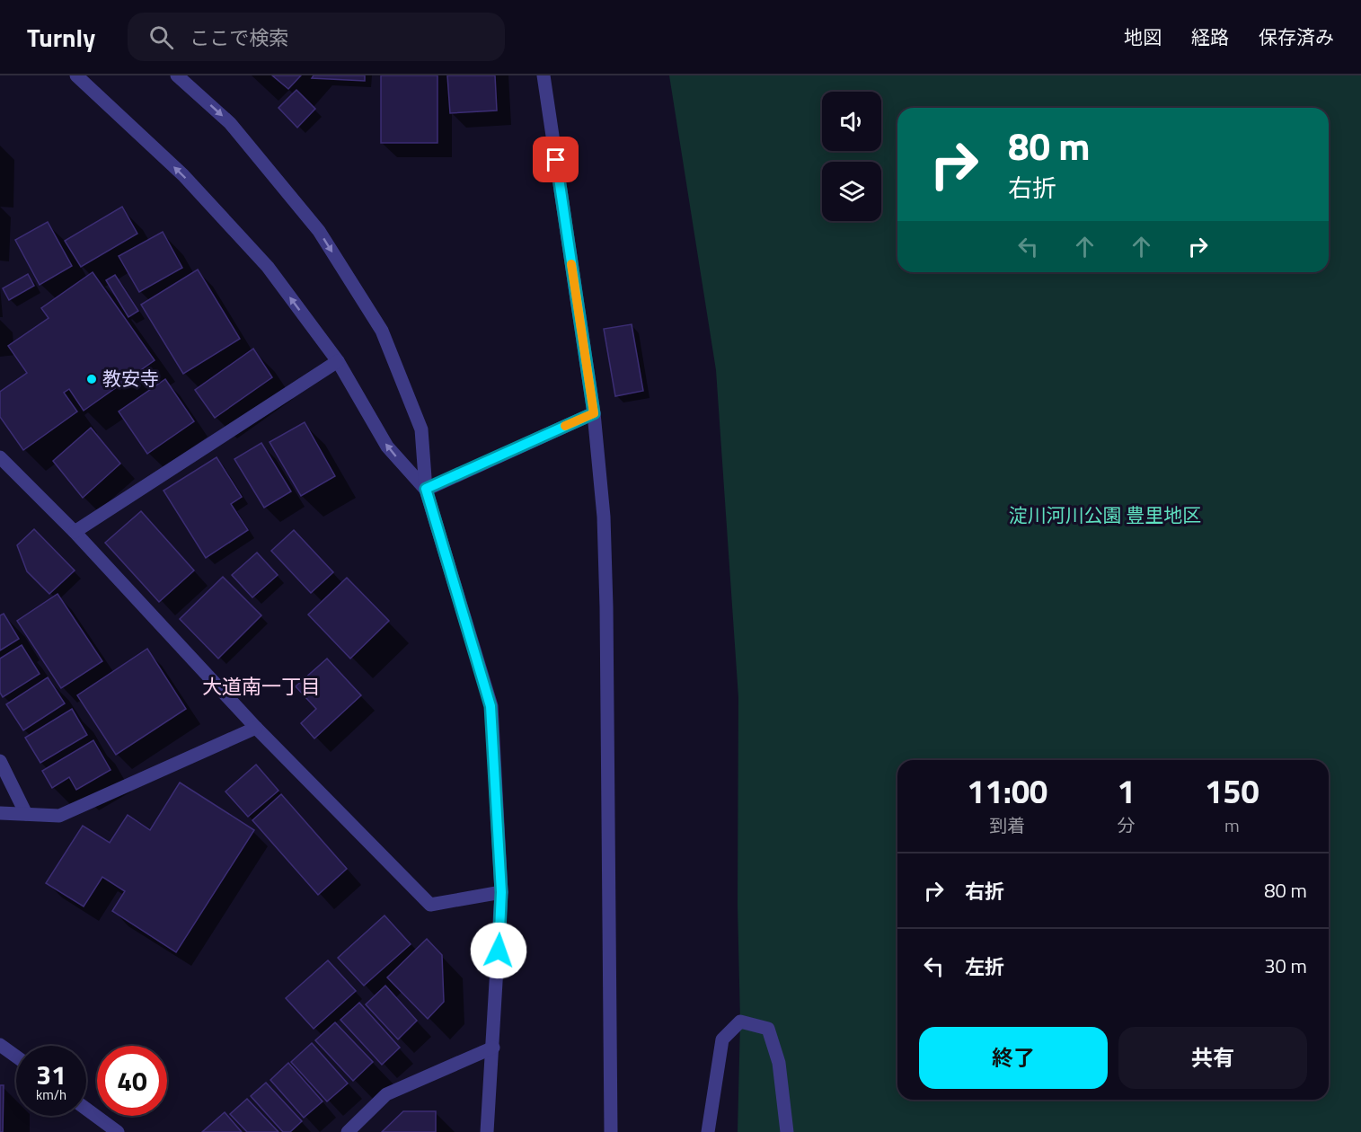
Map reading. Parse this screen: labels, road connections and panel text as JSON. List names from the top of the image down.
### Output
{
  "districts": ["大道南一丁目"],
  "parks": ["淀川河川公園 豊里地区"],
  "places": ["教安寺"],
  "page": {
    "header": "Turnly",
    "search": "ここで検索",
    "nav": ["地図", "経路", "保存済み"],
    "turn": ["80 m", "右折"],
    "eta": [
      "11:00",
      "到着",
      "1",
      "分",
      "150",
      "m"
    ],
    "list": [
      {
        "name": "右折",
        "value": "80 m"
      },
      {
        "name": "左折",
        "value": "30 m"
      }
    ],
    "buttons": ["終了", "共有"],
    "speed": "31 km/h",
    "limit": "40"
  }
}
